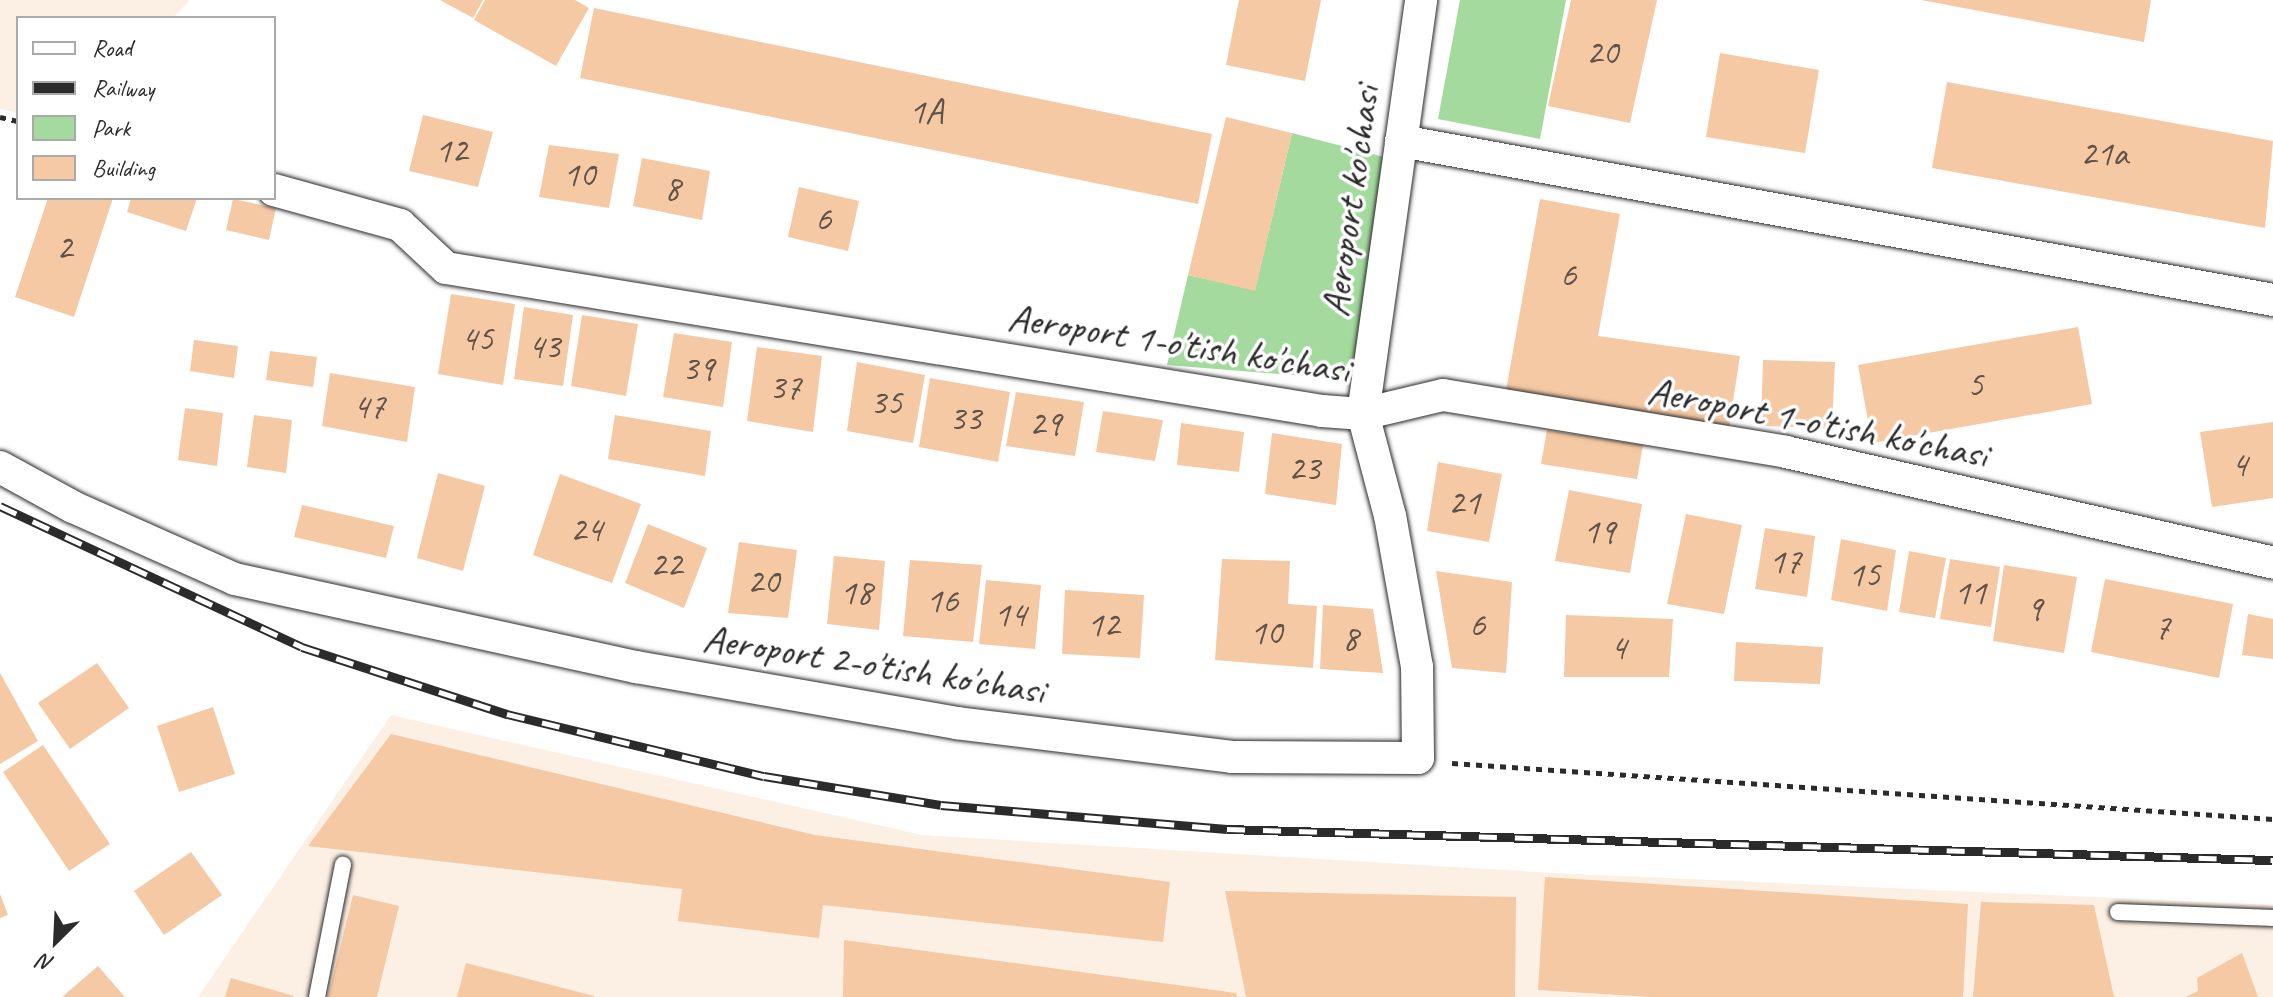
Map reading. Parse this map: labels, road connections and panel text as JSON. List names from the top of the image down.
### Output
{
  "streets": {
    "street": ["Aeroport ko'chasi", "Aeroport 1-o'tish ko'chasi", "Aeroport 2-o'tish ko'chasi"]
  },
  "crossings": [
    ["Aeroport ko'chasi", "Aeroport 1-o'tish ko'chasi"]
  ],
  "house_numbers": [
    "20",
    "1A",
    "12",
    "21a",
    "10",
    "8",
    "6",
    "2",
    "6",
    "45",
    "43",
    "39",
    "5",
    "37",
    "35",
    "47",
    "33",
    "29",
    "4",
    "23",
    "21",
    "24",
    "19",
    "17",
    "22",
    "15",
    "20",
    "18",
    "11",
    "16",
    "9",
    "14",
    "12",
    "6",
    "7",
    "10",
    "8",
    "4"
  ],
  "legend": [
    "Road",
    "Railway",
    "Park",
    "Building"
  ],
  "north": "bottom left"
}
